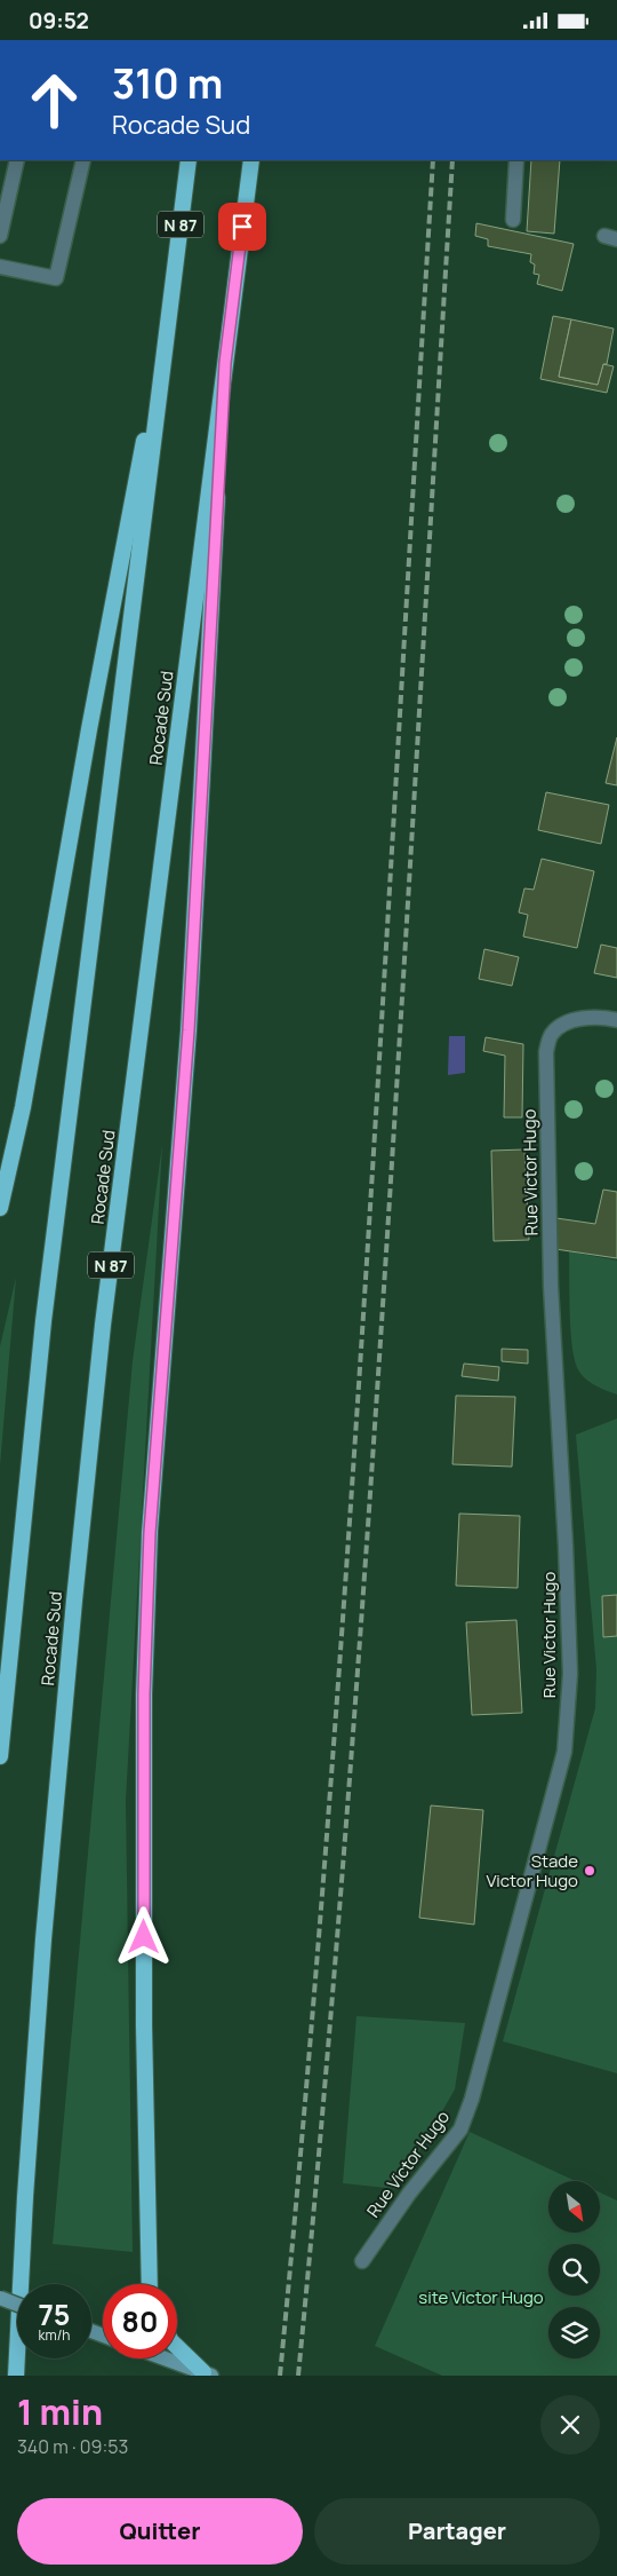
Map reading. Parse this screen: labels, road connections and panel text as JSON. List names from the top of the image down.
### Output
{
  "streets": {
    "highway": ["N 87", "Rocade Sud"],
    "street": ["Rue Victor Hugo"]
  },
  "parks": ["site Victor Hugo"],
  "places": ["Stade Victor Hugo"],
  "north": "bottom right",
  "page": {
    "status": "09:52",
    "turn": ["310 m", "Rocade Sud"],
    "speed": "75 km/h",
    "limit": "80",
    "heading": ["1 min", "340 m · 09:53"],
    "buttons": ["Quitter", "Partager"]
  }
}
